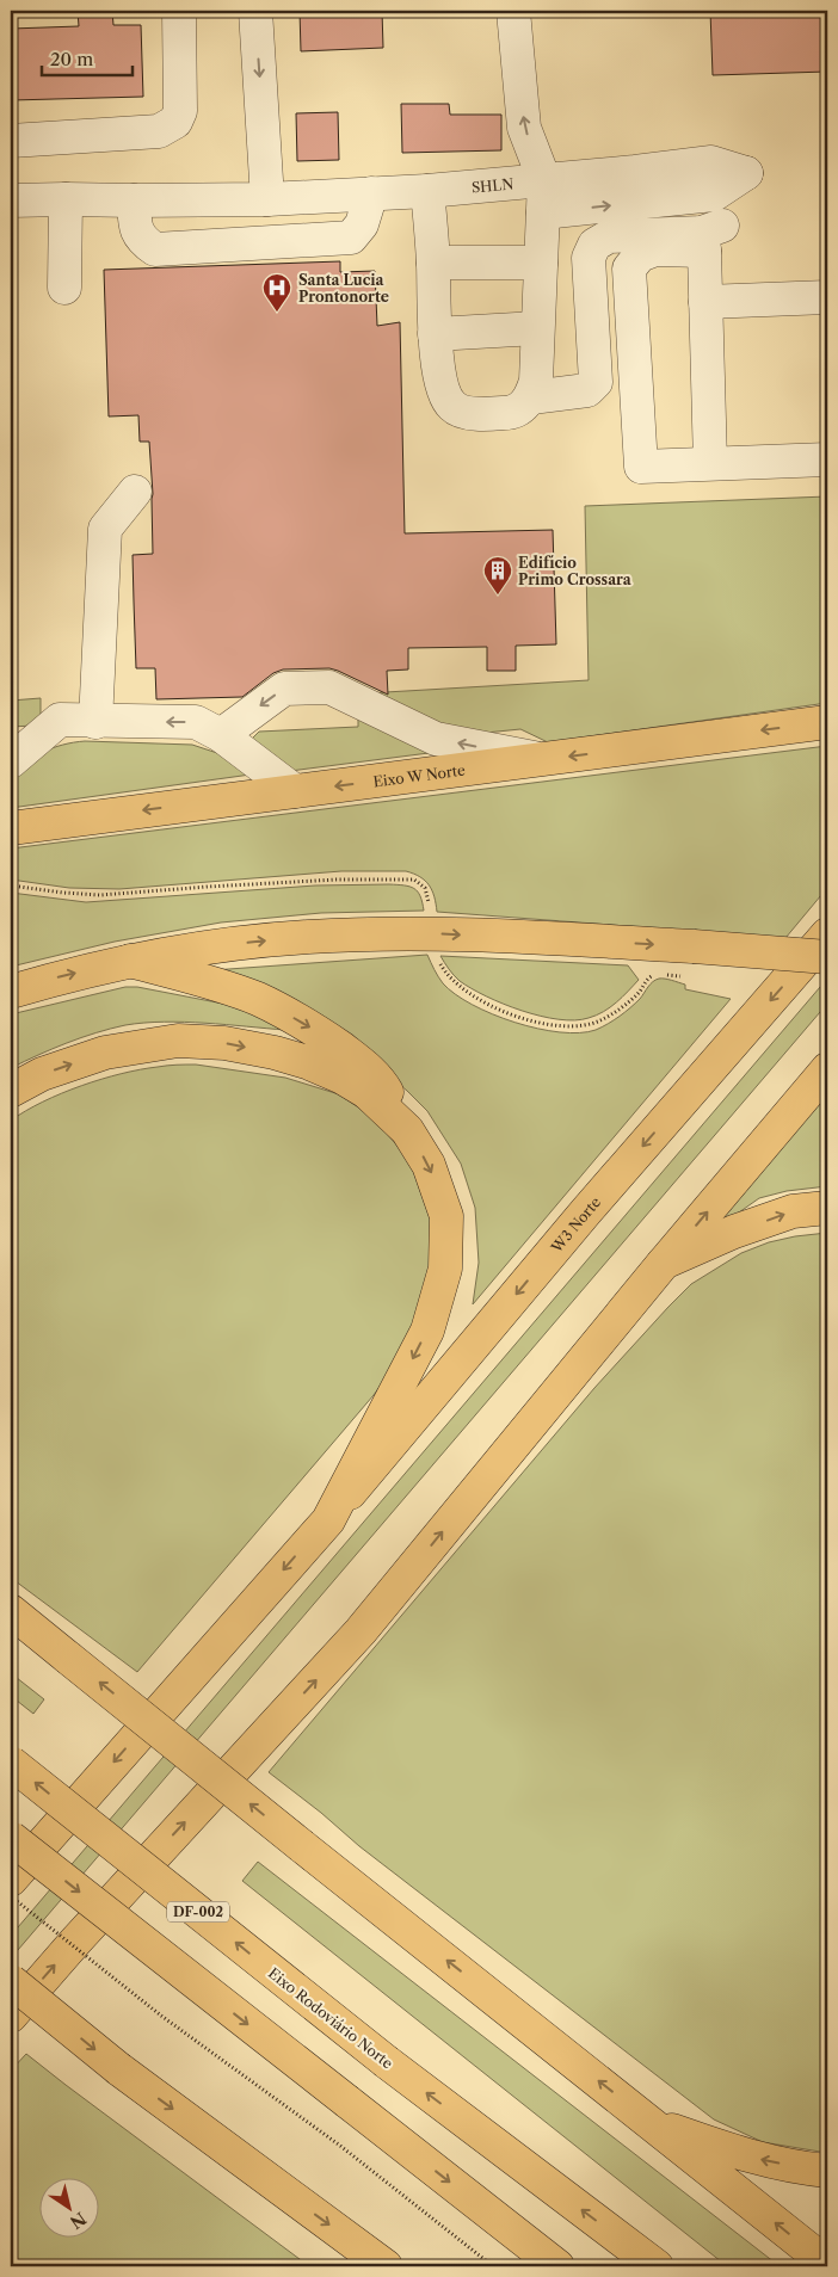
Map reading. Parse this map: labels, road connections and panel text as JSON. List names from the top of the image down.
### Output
{
  "streets": {
    "main road": [
      "Eixo W Norte",
      "W3 Norte",
      "DF-002",
      "Eixo Rodoviário Norte"
    ],
    "street": ["SHLN"]
  },
  "places": {
    "hospital": ["Santa Lucia Prontonorte"],
    "building": ["Edifício Primo Crossara"]
  },
  "scale_bar": "20 m",
  "north": "bottom right"
}
